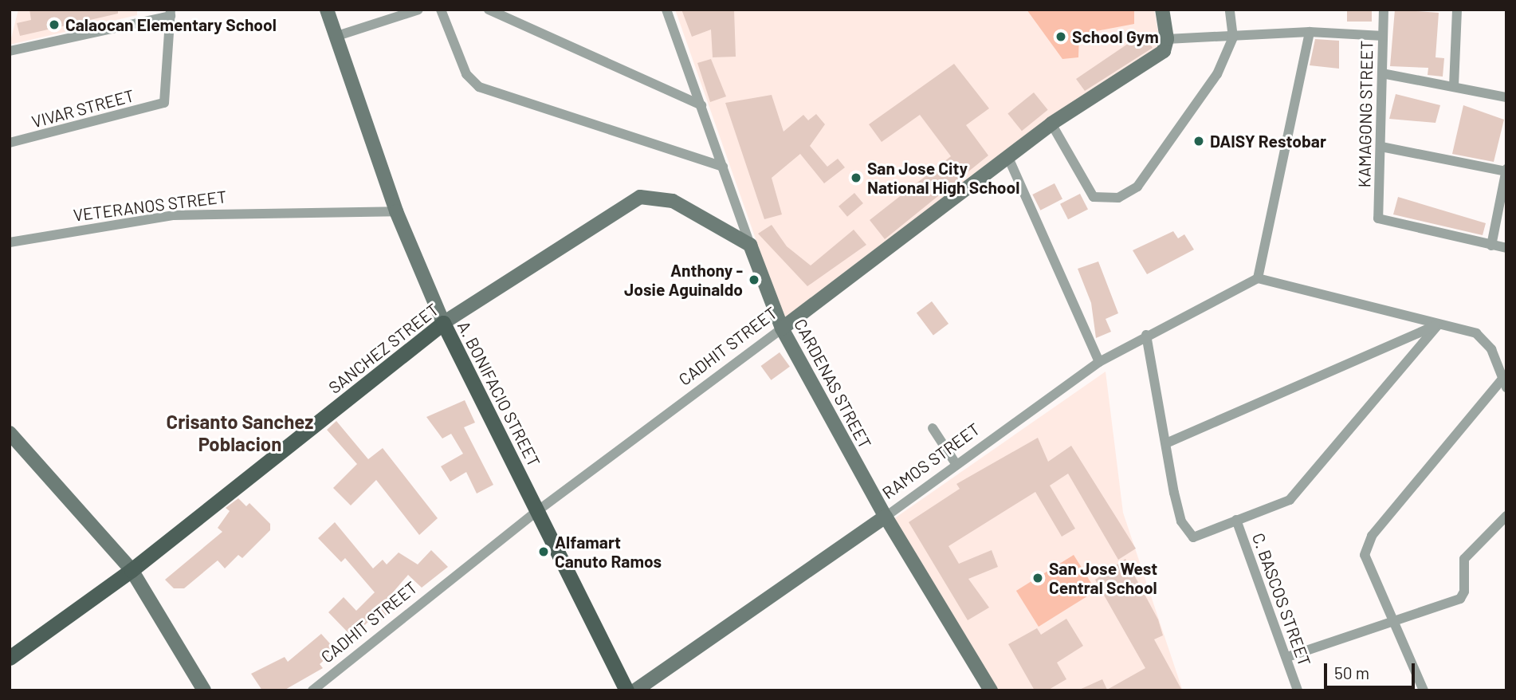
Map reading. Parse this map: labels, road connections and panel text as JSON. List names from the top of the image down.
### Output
{
  "streets": {
    "main road": ["SANCHEZ STREET", "A. BONIFACIO STREET"],
    "street": [
      "VIVAR STREET",
      "KAMAGONG STREET",
      "VETERANOS STREET",
      "CADHIT STREET",
      "CARDENAS STREET",
      "RAMOS STREET",
      "C. BASCOS STREET"
    ]
  },
  "crossings": [
    ["VETERANOS STREET", "A. BONIFACIO STREET"],
    ["CADHIT STREET", "CARDENAS STREET"],
    ["CADHIT STREET", "A. BONIFACIO STREET"],
    ["SANCHEZ STREET", "CARDENAS STREET"],
    ["SANCHEZ STREET", "A. BONIFACIO STREET"],
    ["CARDENAS STREET", "RAMOS STREET"]
  ],
  "districts": ["Crisanto Sanchez Poblacion"],
  "places": [
    "Calaocan Elementary School",
    "School Gym",
    "DAISY Restobar",
    "San Jose City National High School",
    "Anthony - Josie Aguinaldo",
    "Alfamart Canuto Ramos",
    "San Jose West Central School"
  ],
  "scale_bar": "50 m"
}
